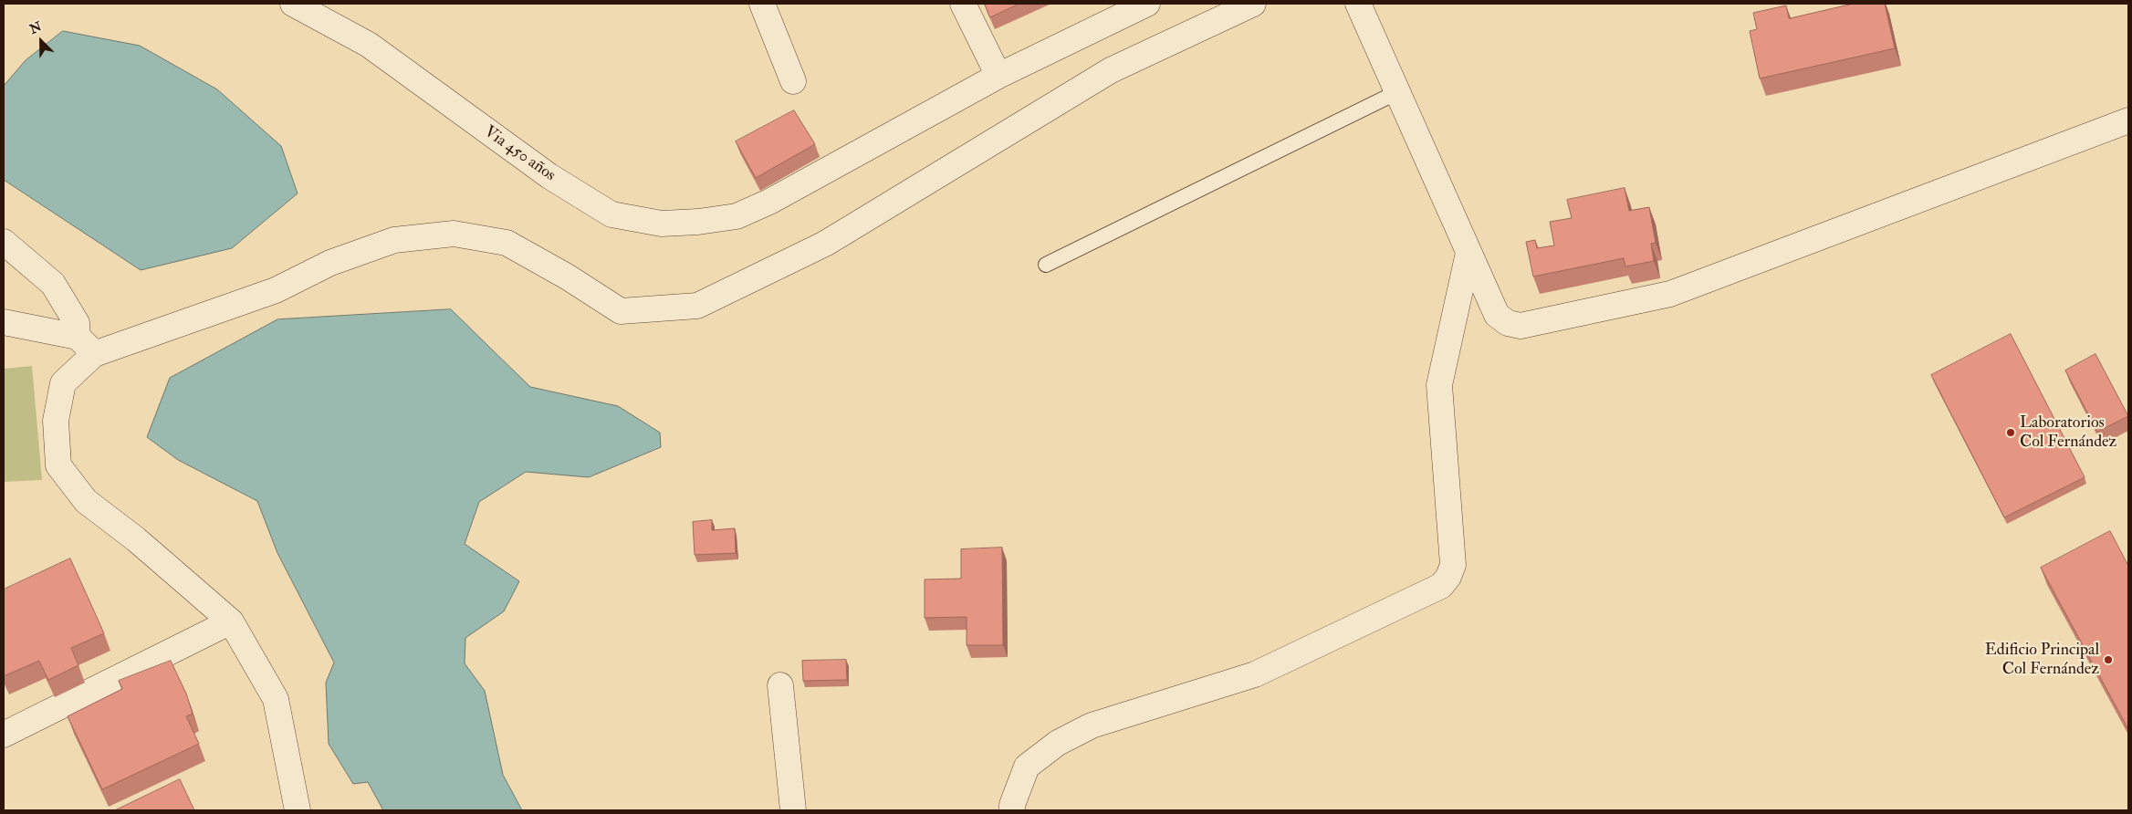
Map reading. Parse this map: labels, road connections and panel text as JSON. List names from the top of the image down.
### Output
{
  "streets": {
    "street": ["Via 450 años"]
  },
  "places": ["Laboratorios Col Fernández", "Edificio Principal Col Fernández"],
  "north": "top left"
}
